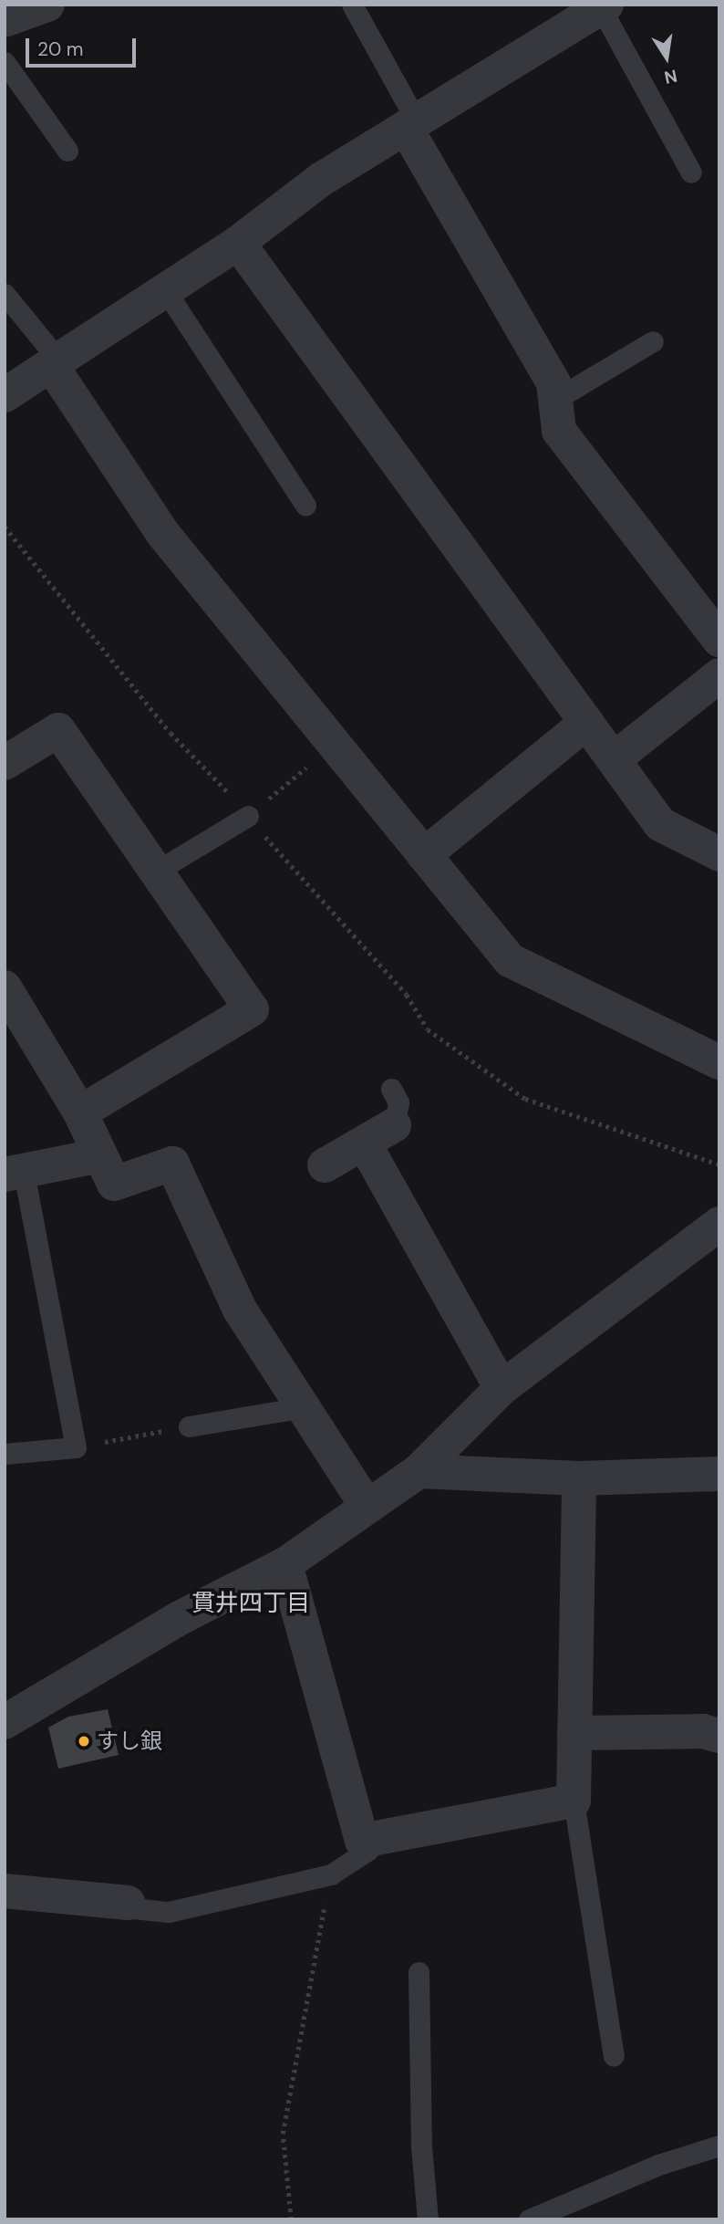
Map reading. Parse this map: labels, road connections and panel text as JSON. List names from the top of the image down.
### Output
{
  "districts": ["貫井四丁目"],
  "places": ["すし銀"],
  "scale_bar": "20 m",
  "north": "bottom"
}
